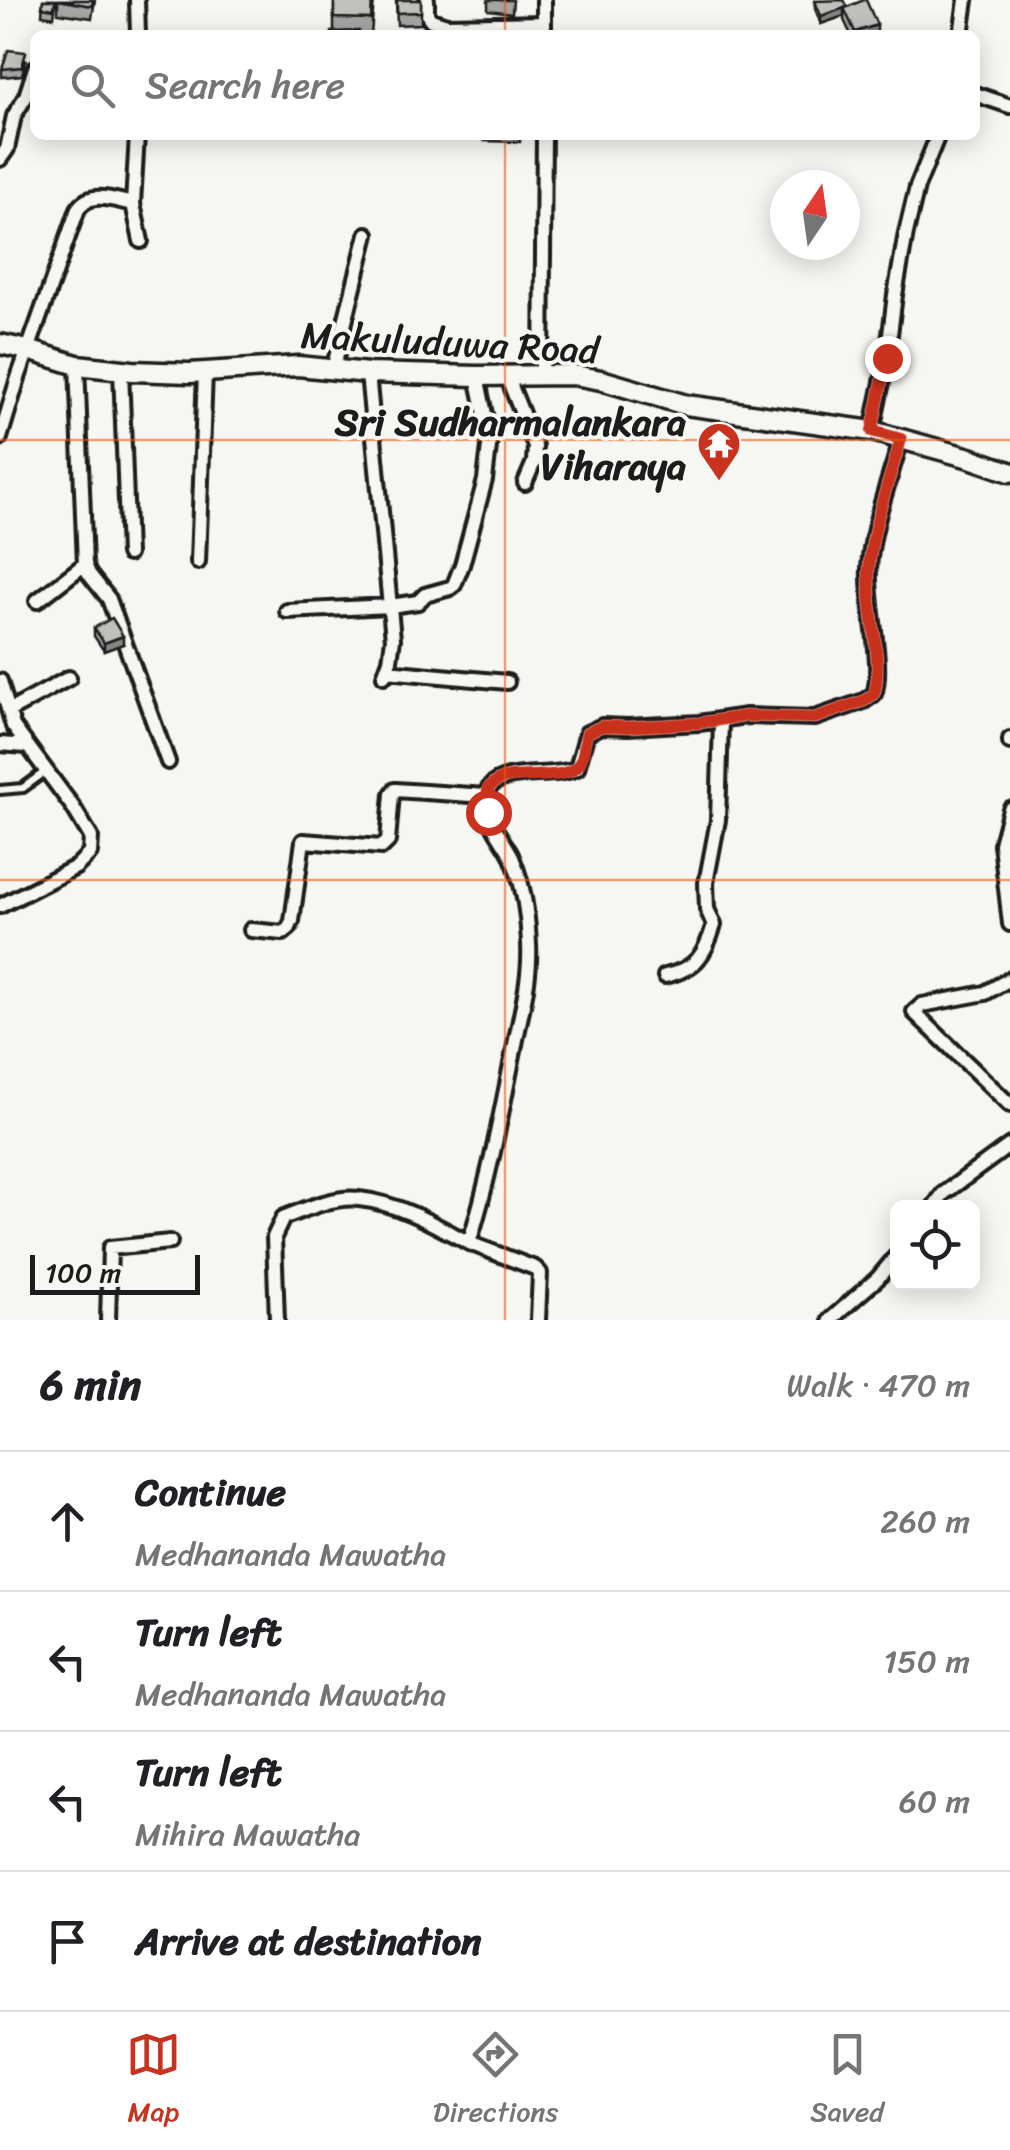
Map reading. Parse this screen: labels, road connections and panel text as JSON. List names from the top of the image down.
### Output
{
  "streets": {
    "street": ["Makuluduwa Road"]
  },
  "places": {
    "temple": ["Sri Sudharmalankara Viharaya"]
  },
  "scale_bar": "100 m",
  "north": "top",
  "page": {
    "search": "Search here",
    "scale": "100 m",
    "heading": ["6 min", "Walk · 470 m"],
    "list": [
      ["Continue", "Medhananda Mawatha", "260 m"],
      ["Turn left", "Medhananda Mawatha", "150 m"],
      ["Turn left", "Mihira Mawatha", "60 m"],
      "Arrive at destination"
    ],
    "nav": ["Map", "Directions", "Saved"]
  }
}
